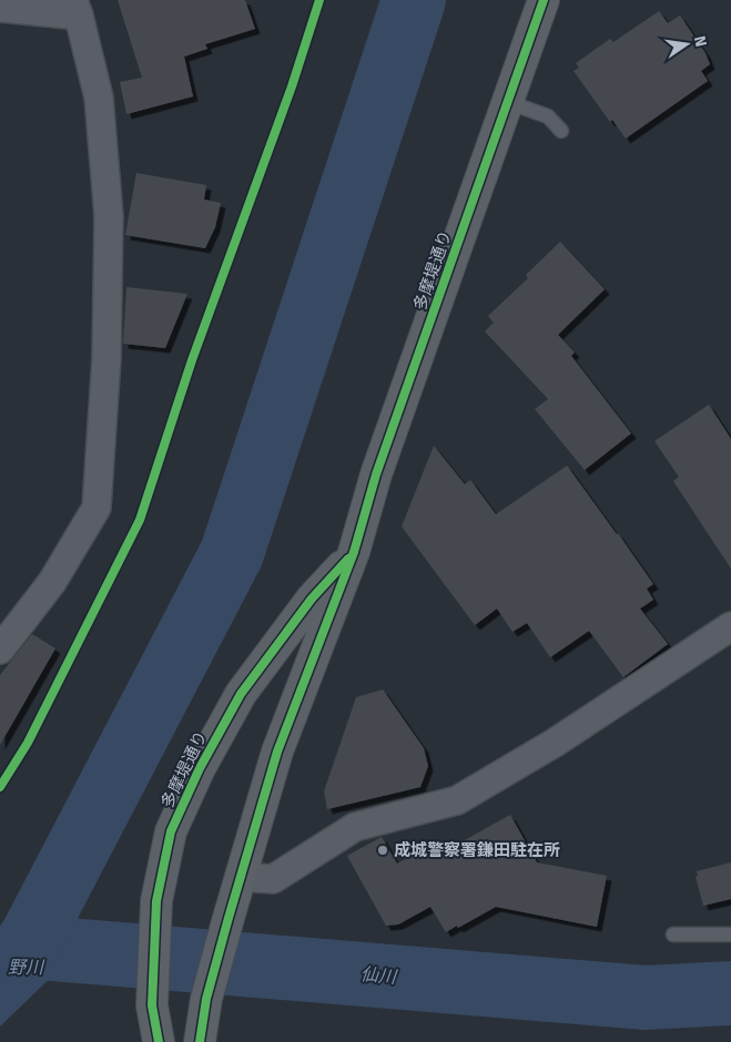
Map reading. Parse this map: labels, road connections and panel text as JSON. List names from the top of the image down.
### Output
{
  "streets": {
    "main road": ["多摩堤通り"]
  },
  "water": ["野川", "仙川"],
  "places": ["成城警察署鎌田駐在所"],
  "north": "right"
}
